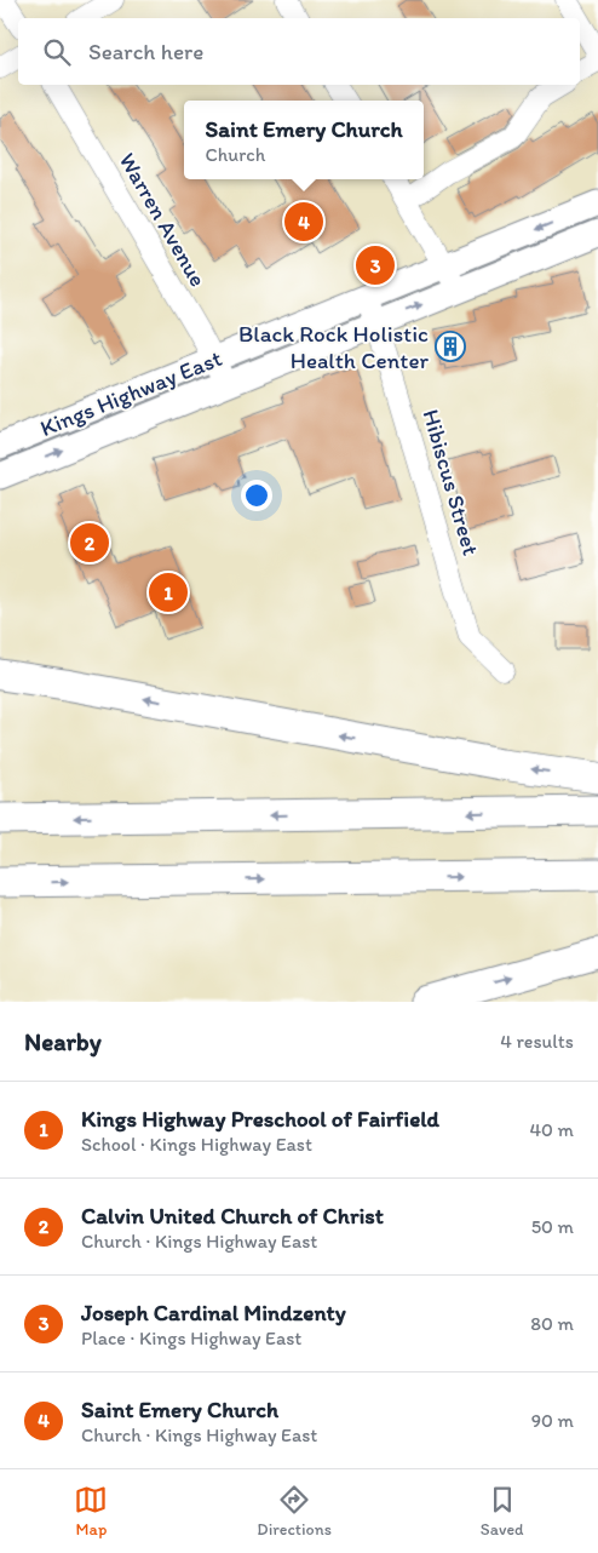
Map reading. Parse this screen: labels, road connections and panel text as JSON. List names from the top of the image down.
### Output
{
  "streets": {
    "main road": ["Kings Highway East"],
    "street": ["Warren Avenue", "Hibiscus Street"]
  },
  "crossings": [
    ["Warren Avenue", "Kings Highway East"],
    ["Kings Highway East", "Hibiscus Street"]
  ],
  "places": {
    "building": ["Black Rock Holistic Health Center"]
  },
  "page": {
    "search": "Search here",
    "popup": ["Saint Emery Church", "Church"],
    "pins": [
      "4",
      "3",
      "2",
      "1"
    ],
    "heading": ["Nearby", "4 results"],
    "list": [
      {
        "mark": "1",
        "name": "Kings Highway Preschool of Fairfield",
        "note": "School · Kings Highway East",
        "value": "40 m"
      },
      {
        "mark": "2",
        "name": "Calvin United Church of Christ",
        "note": "Church · Kings Highway East",
        "value": "50 m"
      },
      {
        "mark": "3",
        "name": "Joseph Cardinal Mindzenty",
        "note": "Place · Kings Highway East",
        "value": "80 m"
      },
      {
        "mark": "4",
        "name": "Saint Emery Church",
        "note": "Church · Kings Highway East",
        "value": "90 m"
      }
    ],
    "nav": ["Map", "Directions", "Saved"]
  }
}
